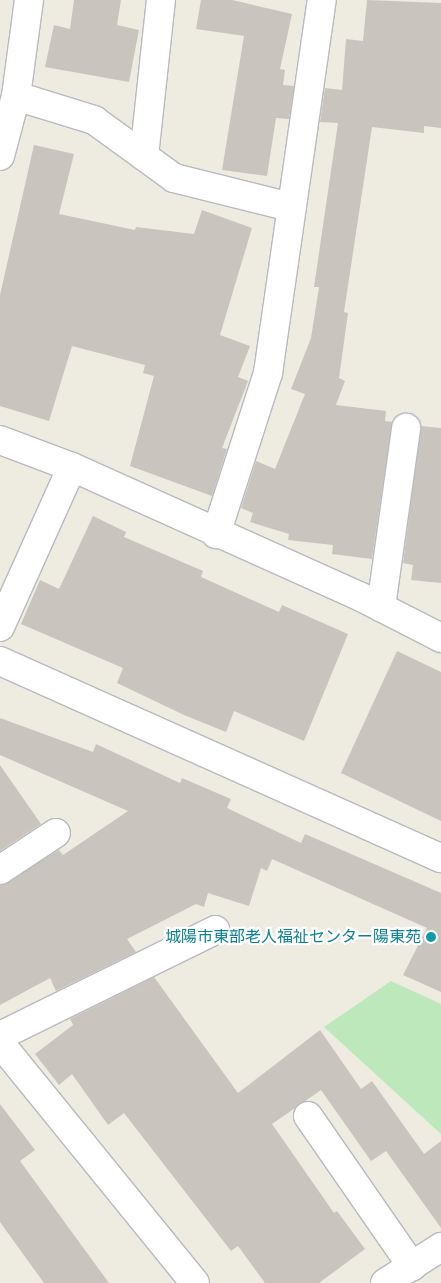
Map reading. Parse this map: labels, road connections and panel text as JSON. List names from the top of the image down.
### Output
{
  "places": ["城陽市東部老人福祉センター陽東苑"]
}
